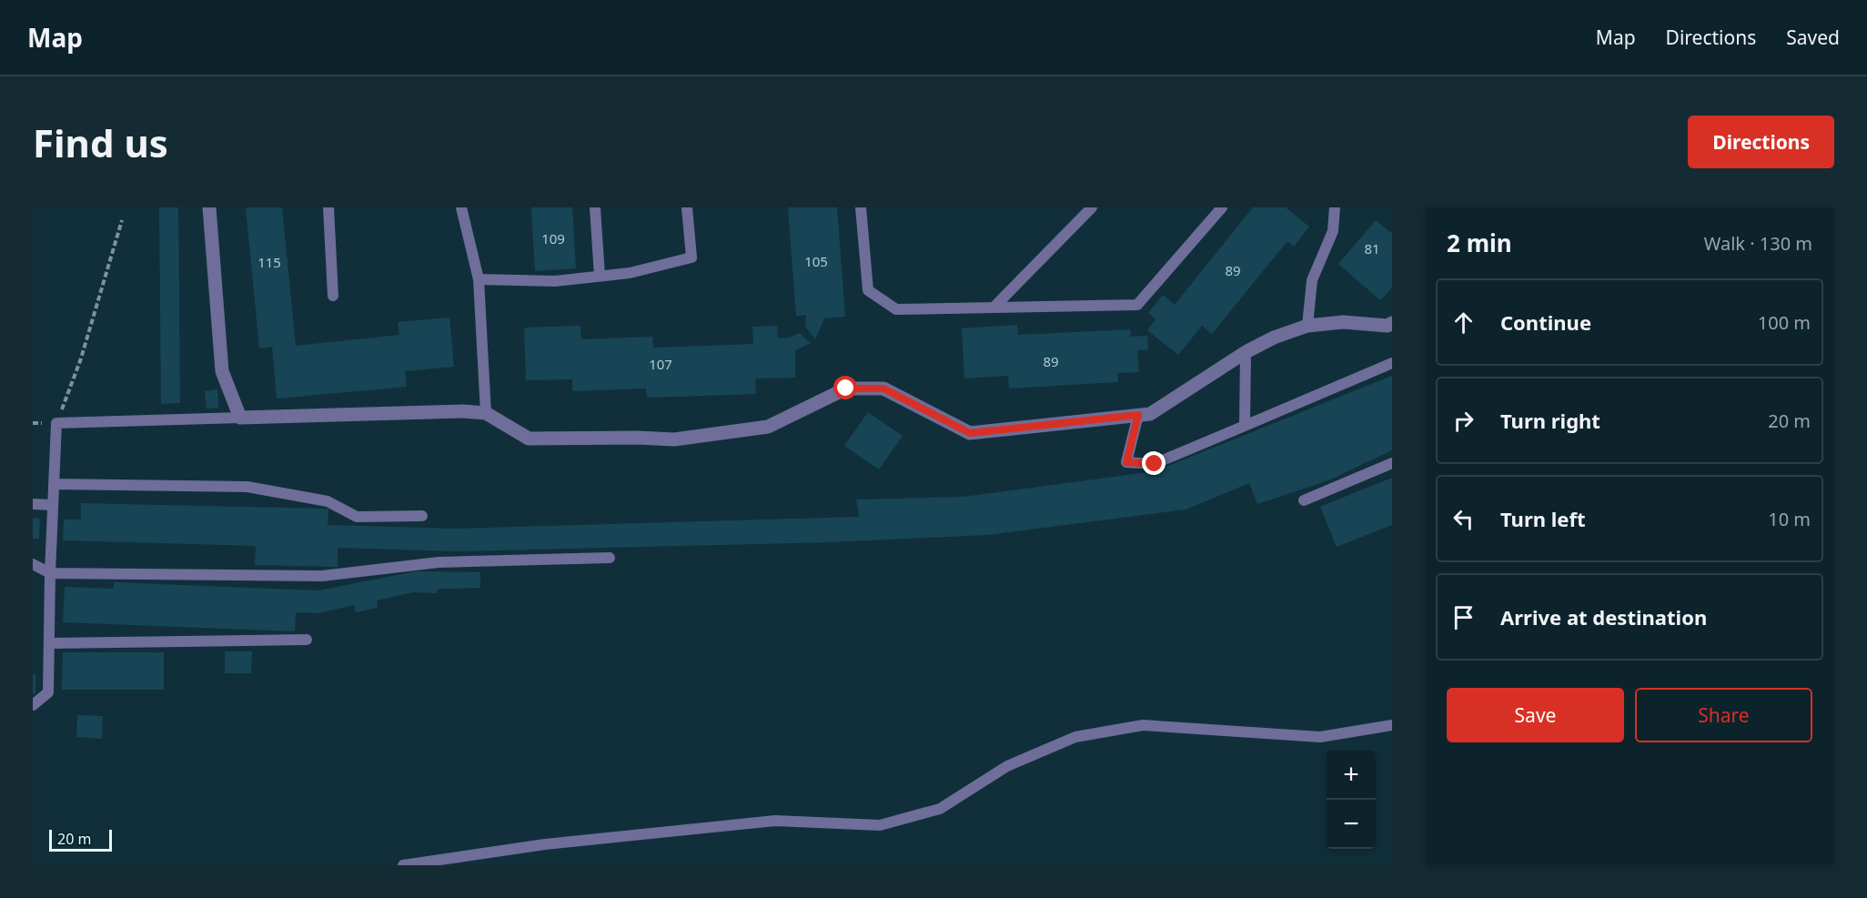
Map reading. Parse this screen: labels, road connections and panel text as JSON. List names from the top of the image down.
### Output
{
  "house_numbers": [
    "109",
    "81",
    "105",
    "115",
    "89",
    "89",
    "107"
  ],
  "scale_bar": "20 m",
  "page": {
    "header": "Map",
    "nav": ["Map", "Directions", "Saved"],
    "buttons": [
      "Directions",
      ["Save", "Share"]
    ],
    "title": "Find us",
    "heading": ["2 min", "Walk · 130 m"],
    "list": [
      ["Continue", "100 m"],
      ["Turn right", "20 m"],
      ["Turn left", "10 m"],
      "Arrive at destination"
    ],
    "map_buttons": ["+", "−"],
    "scale": "20 m"
  }
}
